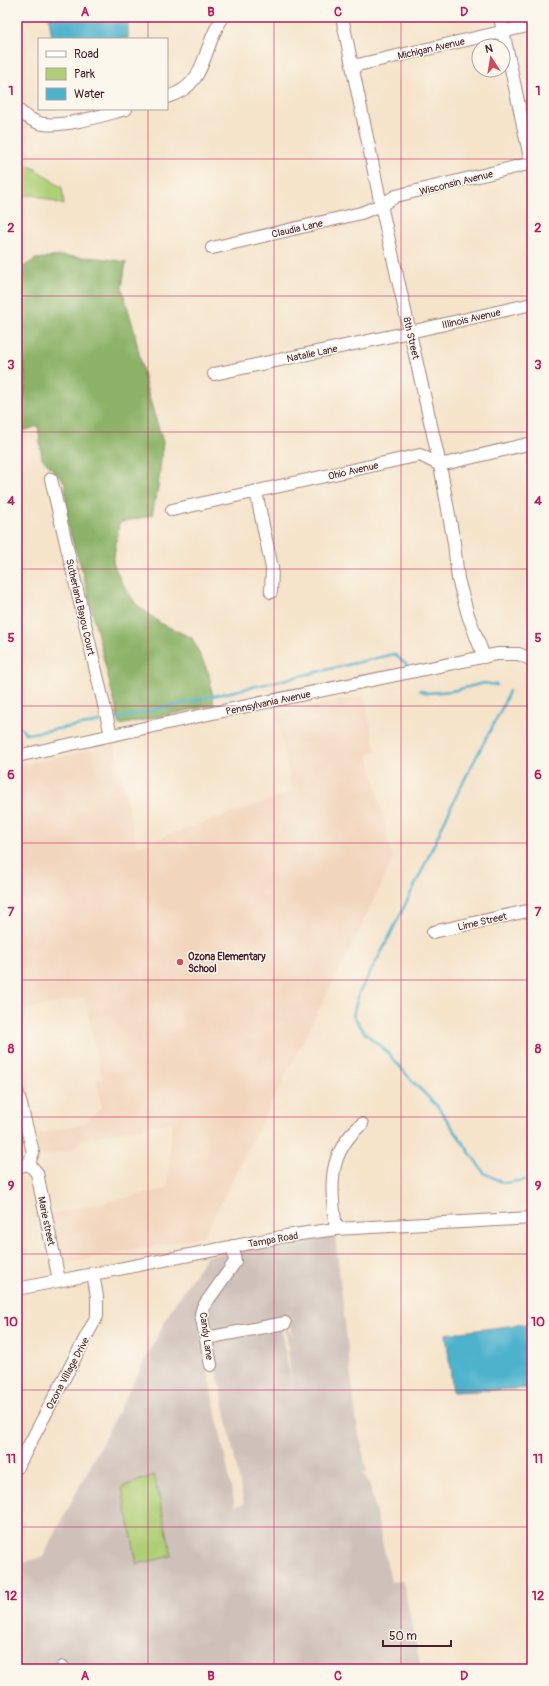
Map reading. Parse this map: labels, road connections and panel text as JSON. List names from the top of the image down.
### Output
{
  "streets": {
    "street": [
      "Michigan Avenue",
      "Wisconsin Avenue",
      "Claudia Lane",
      "Illinois Avenue",
      "8th Street",
      "Natalie Lane",
      "Ohio Avenue",
      "Sutherland Bayou Court",
      "Pennsylvania Avenue",
      "Lime Street",
      "Marie street",
      "Tampa Road",
      "Candy Lane",
      "Ozona Village Drive"
    ]
  },
  "crossings": [
    ["Michigan Avenue", "8th Street"],
    ["Wisconsin Avenue", "Claudia Lane"],
    ["Wisconsin Avenue", "8th Street"],
    ["Claudia Lane", "8th Street"],
    ["Illinois Avenue", "8th Street"],
    ["Illinois Avenue", "Natalie Lane"],
    ["8th Street", "Natalie Lane"],
    ["8th Street", "Ohio Avenue"],
    ["8th Street", "Pennsylvania Avenue"],
    ["Sutherland Bayou Court", "Pennsylvania Avenue"],
    ["Marie street", "Tampa Road"],
    ["Tampa Road", "Candy Lane"],
    ["Tampa Road", "Ozona Village Drive"]
  ],
  "places": ["Ozona Elementary School"],
  "legend": ["Road", "Park", "Water"],
  "scale_bar": "50 m",
  "north": "top",
  "grid": {
    "columns": [
      "A",
      "B",
      "C",
      "D"
    ],
    "rows": [
      "1",
      "2",
      "3",
      "4",
      "5",
      "6",
      "7",
      "8",
      "9",
      "10",
      "11",
      "12"
    ]
  }
}
